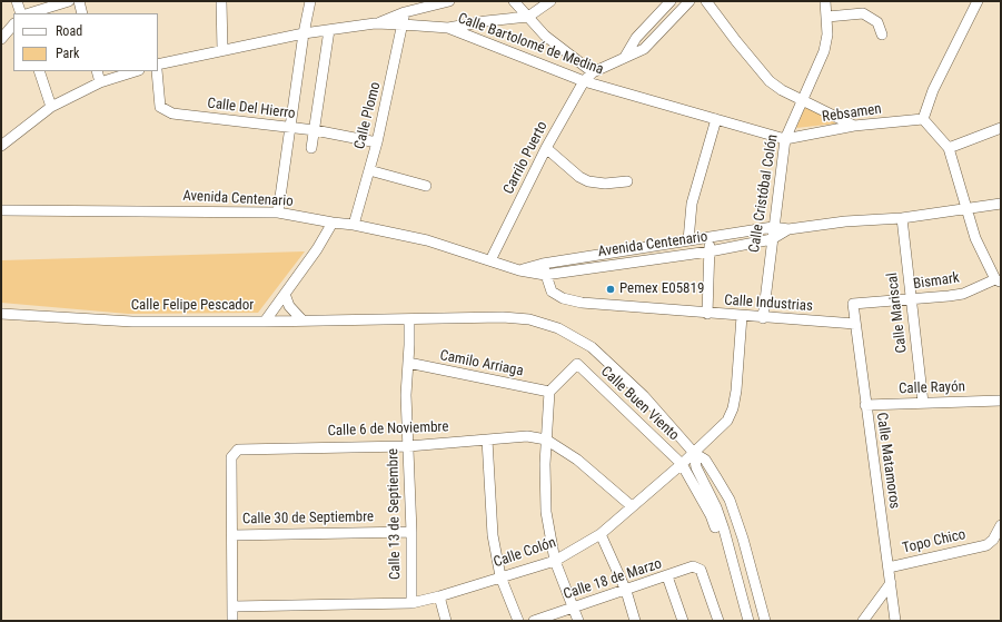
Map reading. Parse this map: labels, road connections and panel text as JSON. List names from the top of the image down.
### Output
{
  "streets": {
    "street": [
      "Calle Bartolomé de Medina",
      "Calle Del Hierro",
      "Rebsamen",
      "Calle Plomo",
      "Carrilo Puerto",
      "Calle Cristóbal Colón",
      "Avenida Centenario",
      "Bismark",
      "Calle Industrias",
      "Calle Felipe Pescador",
      "Calle Mariscal",
      "Camilo Arriaga",
      "Calle Rayón",
      "Calle Buen Viento",
      "Calle 6 de Noviembre",
      "Calle Matamoros",
      "Calle 13 de Septiembre",
      "Calle 30 de Septiembre",
      "Topo Chico",
      "Calle Colón",
      "Calle 18 de Marzo"
    ]
  },
  "crossings": [
    ["Calle Bartolomé de Medina", "Rebsamen"],
    ["Calle Bartolomé de Medina", "Calle Plomo"],
    ["Calle Bartolomé de Medina", "Carrilo Puerto"],
    ["Calle Bartolomé de Medina", "Calle Cristóbal Colón"],
    ["Calle Del Hierro", "Calle Plomo"],
    ["Rebsamen", "Calle Cristóbal Colón"],
    ["Calle Plomo", "Avenida Centenario"],
    ["Carrilo Puerto", "Avenida Centenario"],
    ["Calle Cristóbal Colón", "Avenida Centenario"],
    ["Calle Cristóbal Colón", "Calle Industrias"],
    ["Avenida Centenario", "Calle Industrias"],
    ["Avenida Centenario", "Calle Felipe Pescador"],
    ["Avenida Centenario", "Calle Mariscal"],
    ["Bismark", "Calle Mariscal"],
    ["Bismark", "Calle Matamoros"],
    ["Calle Industrias", "Calle Matamoros"],
    ["Calle Industrias", "Calle Colón"],
    ["Calle Mariscal", "Calle Rayón"],
    ["Camilo Arriaga", "Calle Buen Viento"],
    ["Camilo Arriaga", "Calle 13 de Septiembre"],
    ["Calle Rayón", "Calle Matamoros"],
    ["Calle Buen Viento", "Calle Colón"],
    ["Calle 6 de Noviembre", "Calle 13 de Septiembre"],
    ["Calle 6 de Noviembre", "Calle 30 de Septiembre"],
    ["Calle Matamoros", "Topo Chico"],
    ["Calle 13 de Septiembre", "Calle 30 de Septiembre"],
    ["Calle 13 de Septiembre", "Calle Colón"]
  ],
  "places": ["Pemex E05819"],
  "legend": ["Road", "Park"]
}
